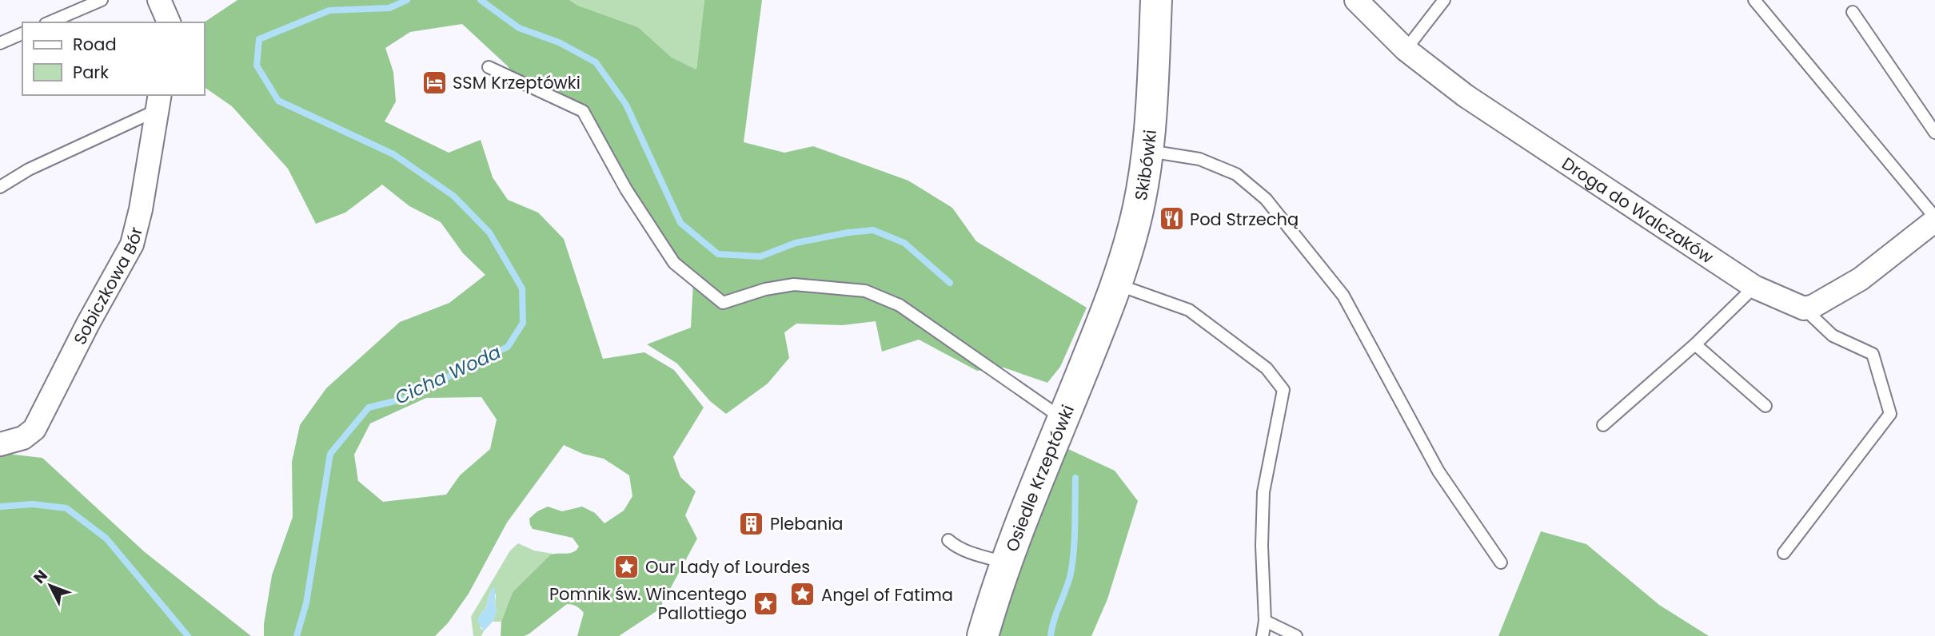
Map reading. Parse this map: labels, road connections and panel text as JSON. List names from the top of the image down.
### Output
{
  "streets": {
    "main road": ["Skibówki", "Osiedle Krzeptówki"],
    "street": ["Droga do Walczaków", "Sobiczkowa Bór"]
  },
  "crossings": [
    ["Skibówki", "Osiedle Krzeptówki"]
  ],
  "water": ["Cicha Woda"],
  "places": {
    "hotel": ["SSM Krzeptówki"],
    "restaurant": ["Pod Strzechą"],
    "building": ["Plebania"],
    "place": ["Our Lady of Lourdes", "Angel of Fatima", "Pomnik św. Wincentego Pallottiego"]
  },
  "legend": ["Road", "Park"],
  "north": "top left"
}
